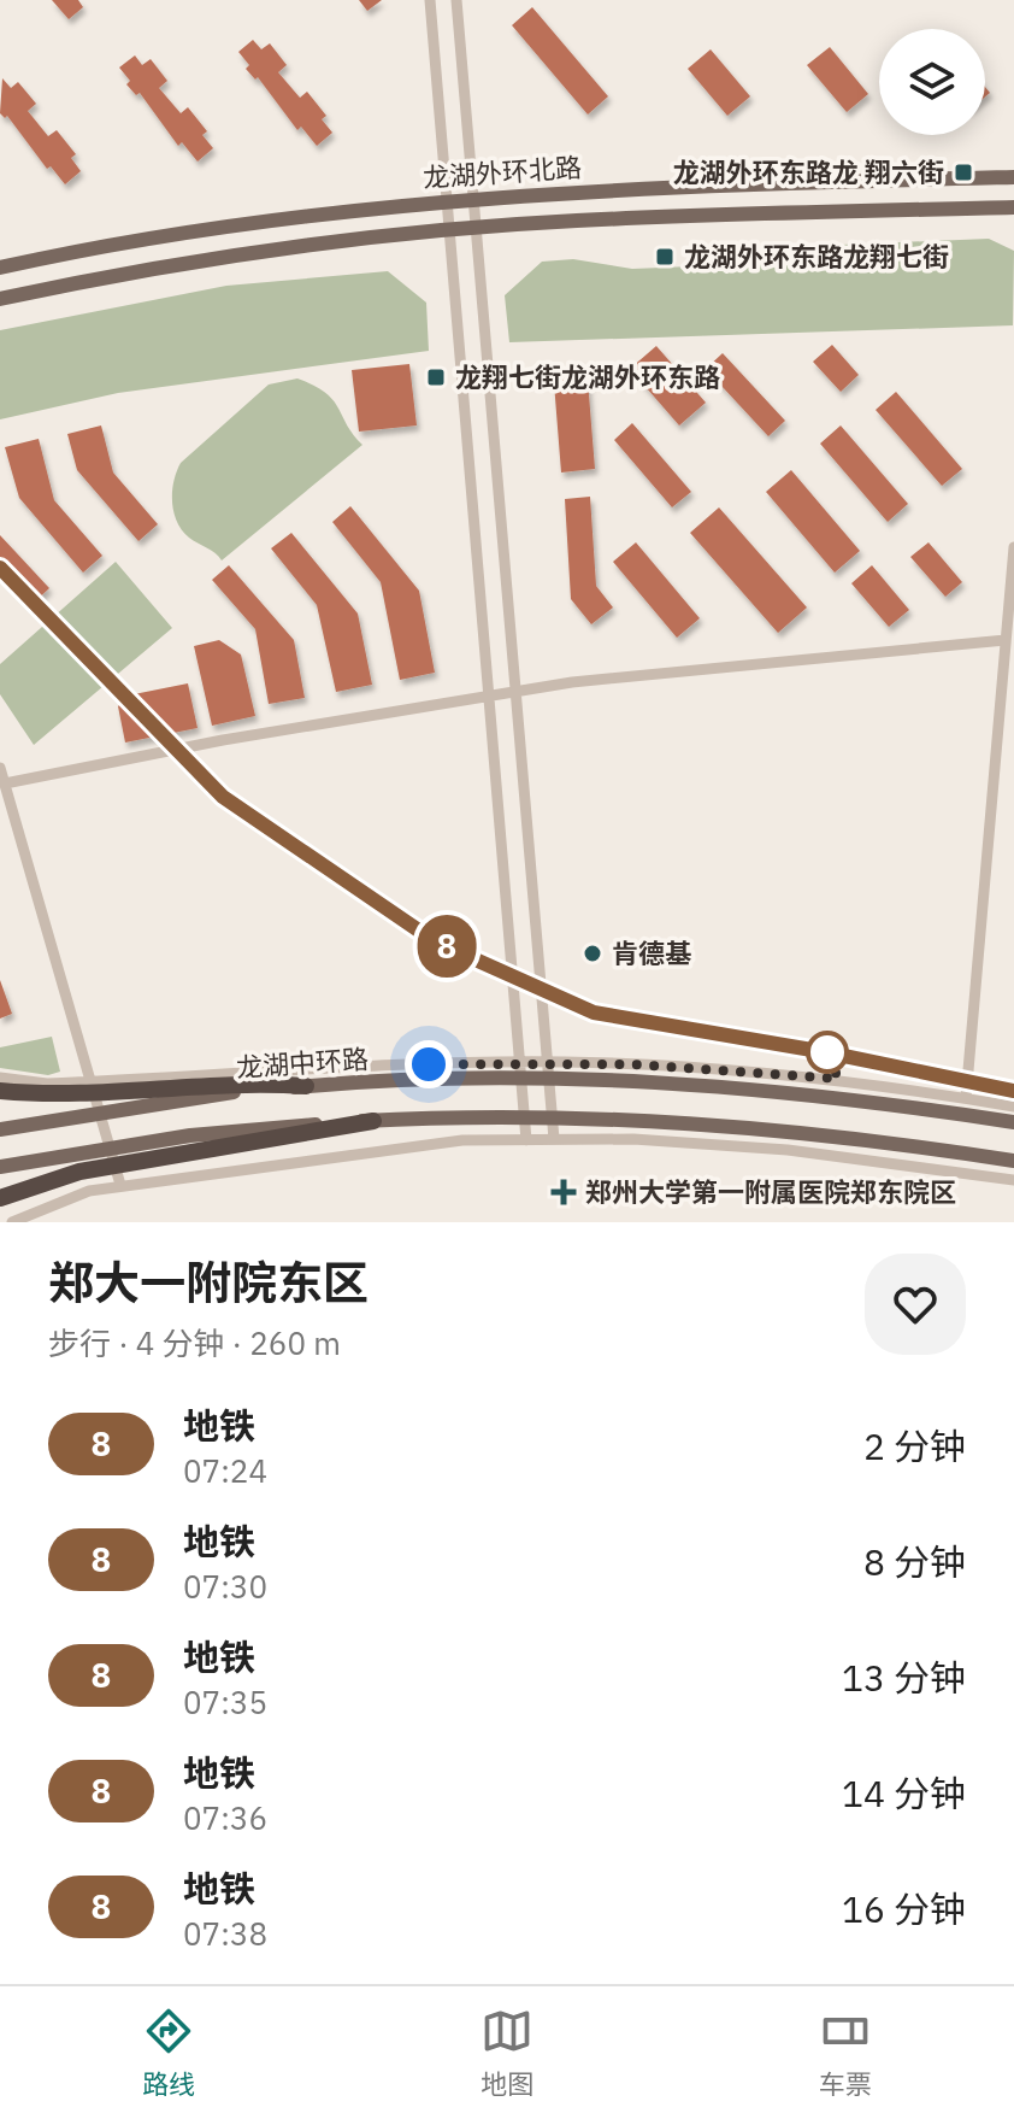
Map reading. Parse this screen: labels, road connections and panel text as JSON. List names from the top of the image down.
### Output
{
  "streets": {
    "main road": ["龙湖外环北路", "龙湖中环路"]
  },
  "places": {
    "transit": ["龙湖外环东路龙 翔六街", "龙湖外环东路龙翔七街", "龙翔七街龙湖外环东路"],
    "other": ["肯德基"],
    "health": ["郑州大学第一附属医院郑东院区"]
  },
  "lines": ["metro line 8"],
  "page": {
    "on_map": "8",
    "heading": ["郑大一附院东区", "步行 · 4 分钟 · 260 m"],
    "list": [
      {
        "mark": "8",
        "name": "地铁",
        "note": "07:24",
        "value": "2 分钟"
      },
      {
        "mark": "8",
        "name": "地铁",
        "note": "07:30",
        "value": "8 分钟"
      },
      {
        "mark": "8",
        "name": "地铁",
        "note": "07:35",
        "value": "13 分钟"
      },
      {
        "mark": "8",
        "name": "地铁",
        "note": "07:36",
        "value": "14 分钟"
      },
      {
        "mark": "8",
        "name": "地铁",
        "note": "07:38",
        "value": "16 分钟"
      }
    ],
    "tabs": ["路线", "地图", "车票"]
  }
}
